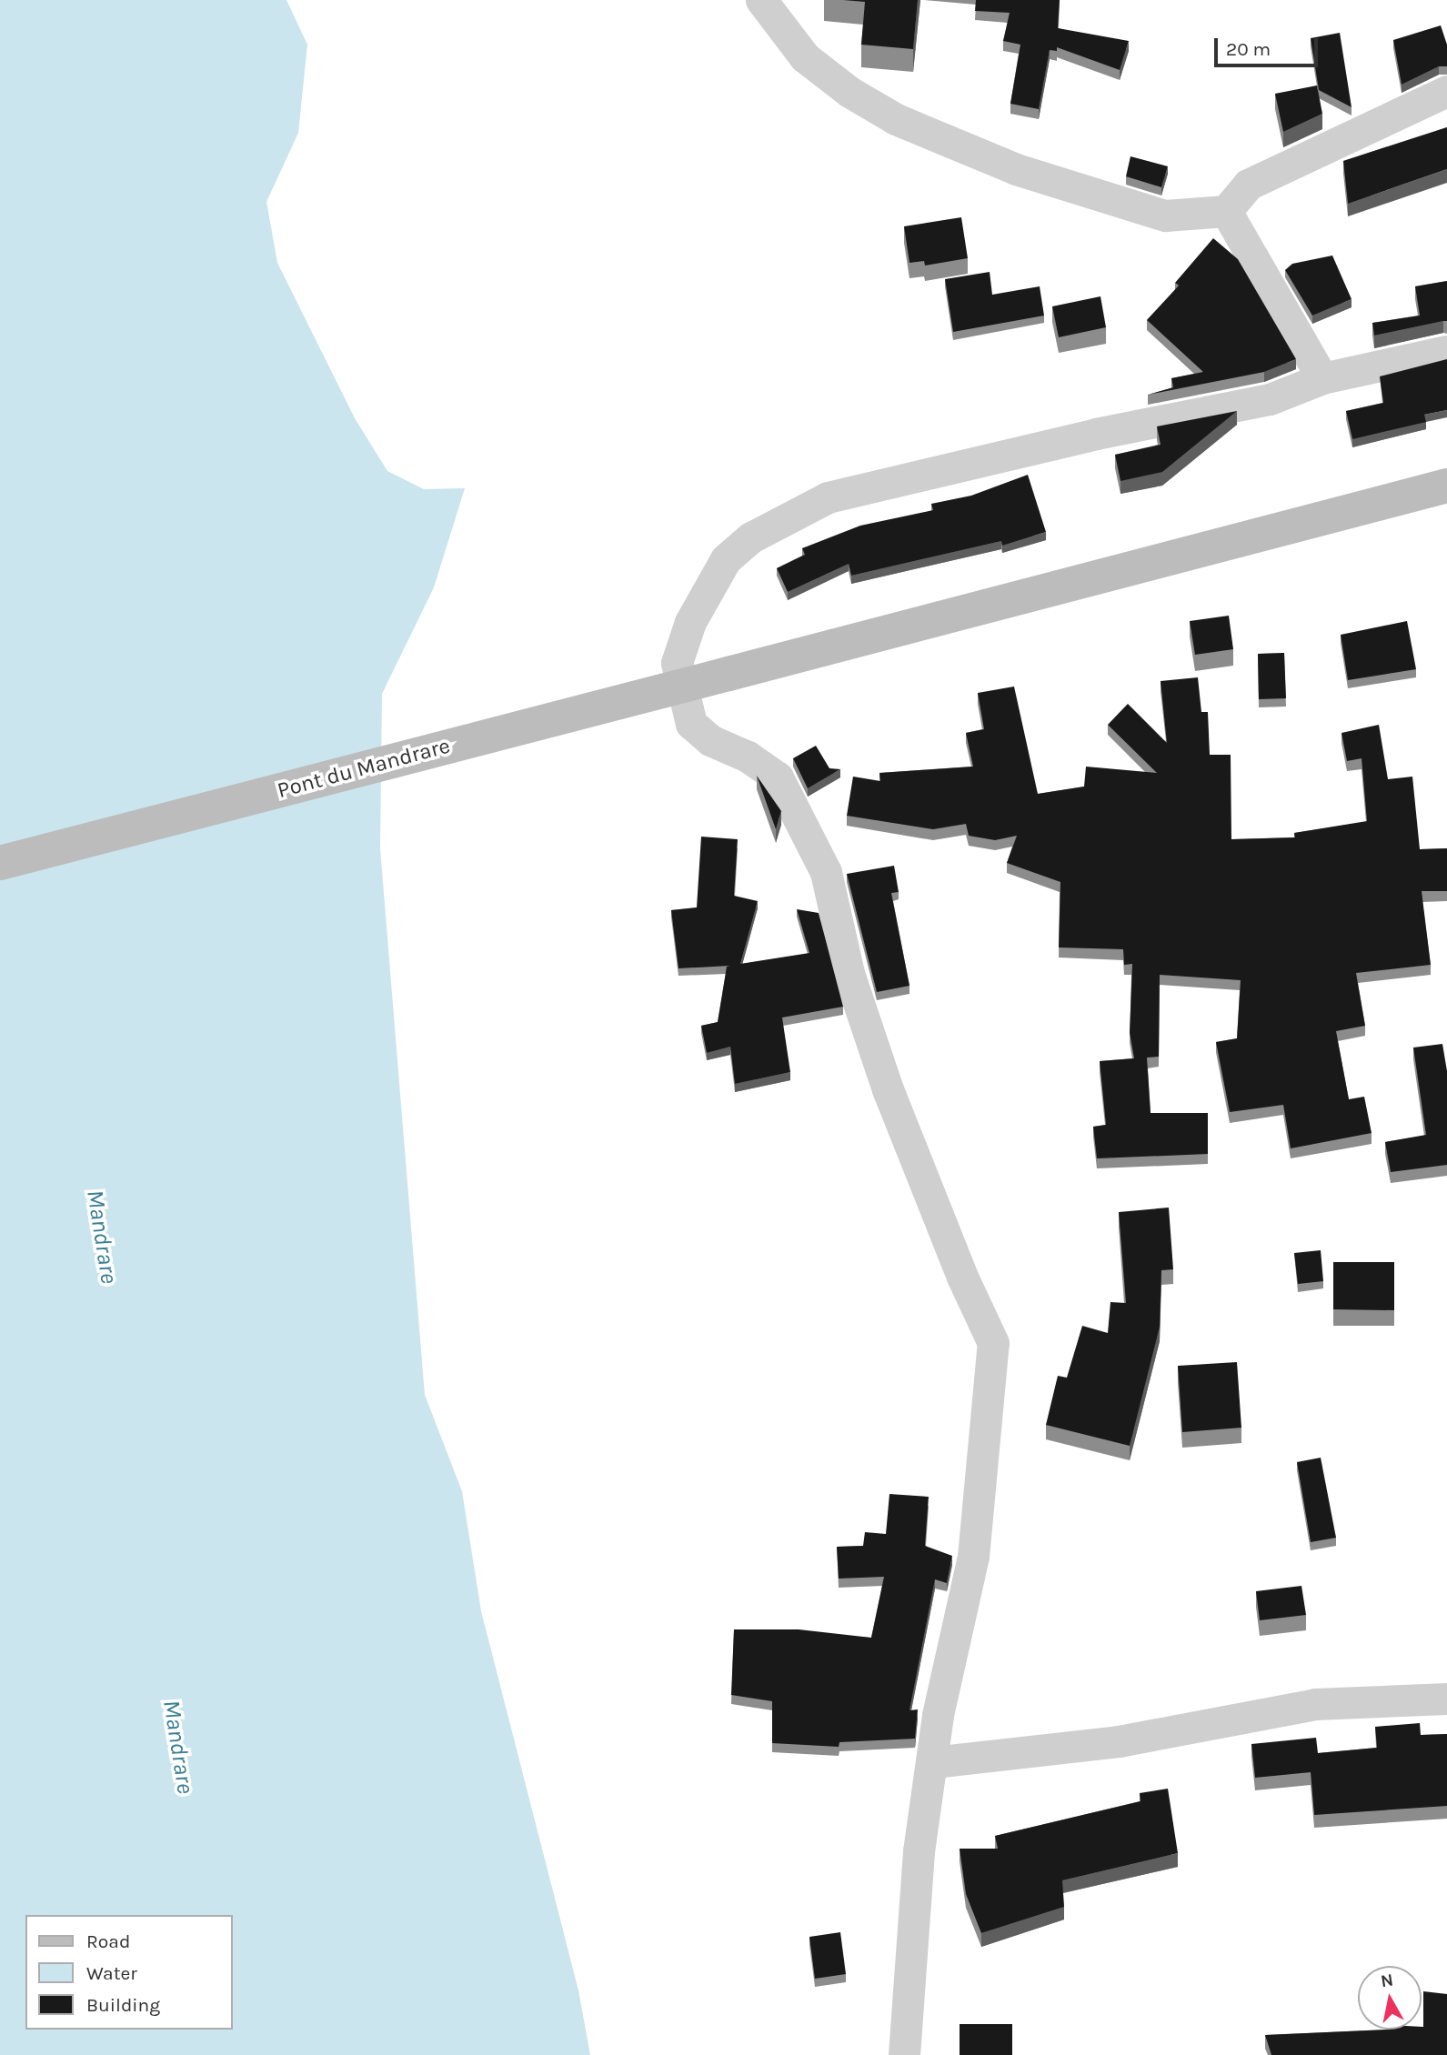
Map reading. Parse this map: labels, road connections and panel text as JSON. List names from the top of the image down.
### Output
{
  "streets": {
    "main road": ["Pont du Mandrare"]
  },
  "water": ["Mandrare"],
  "legend": ["Road", "Water", "Building"],
  "scale_bar": "20 m",
  "north": "top"
}
